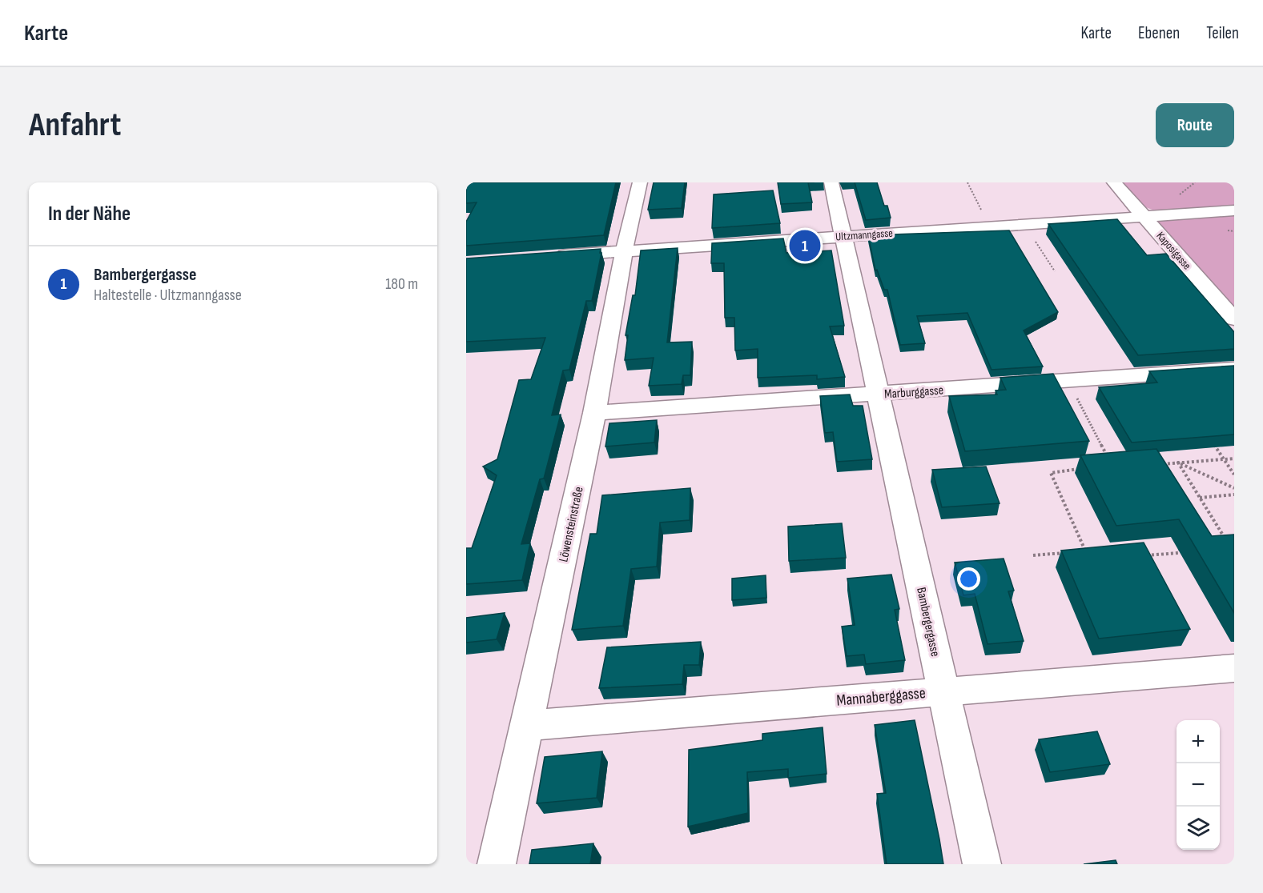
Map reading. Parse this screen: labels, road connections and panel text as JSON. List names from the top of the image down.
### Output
{
  "streets": {
    "street": [
      "Ultzmanngasse",
      "Kaposigasse",
      "Marburggasse",
      "Löwensteinstraße",
      "Bambergergasse",
      "Mannaberggasse"
    ]
  },
  "crossings": [
    ["Ultzmanngasse", "Kaposigasse"],
    ["Ultzmanngasse", "Löwensteinstraße"],
    ["Ultzmanngasse", "Bambergergasse"],
    ["Marburggasse", "Löwensteinstraße"],
    ["Marburggasse", "Bambergergasse"],
    ["Löwensteinstraße", "Mannaberggasse"],
    ["Bambergergasse", "Mannaberggasse"]
  ],
  "page": {
    "header": "Karte",
    "nav": ["Karte", "Ebenen", "Teilen"],
    "buttons": "Route",
    "title": "Anfahrt",
    "heading": "In der Nähe",
    "pins": "1",
    "list": [
      {
        "mark": "1",
        "name": "Bambergergasse",
        "note": "Haltestelle · Ultzmanngasse",
        "value": "180 m"
      }
    ],
    "map_buttons": ["+", "−"]
  }
}
